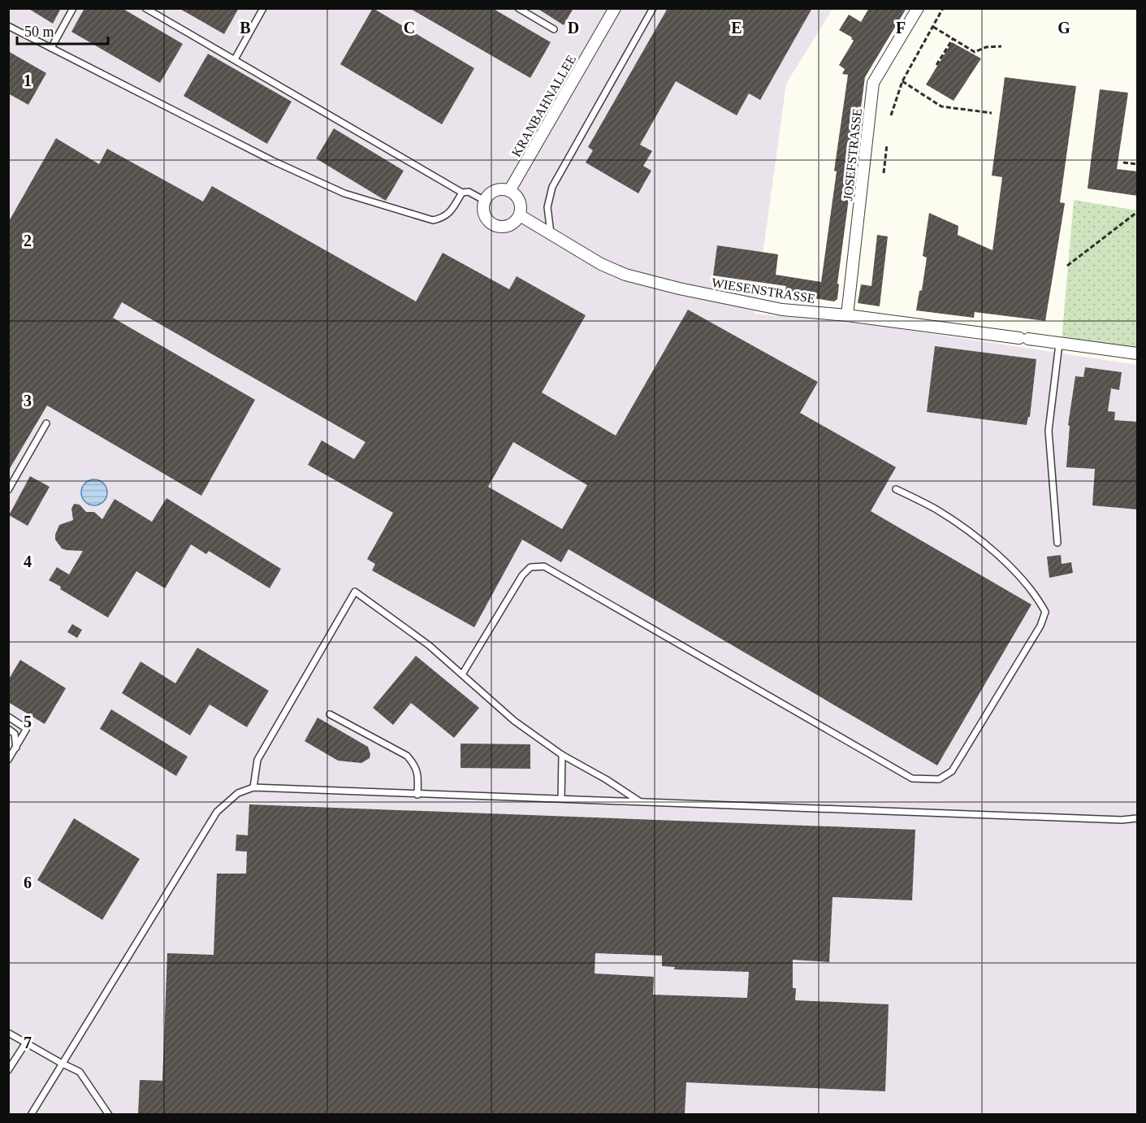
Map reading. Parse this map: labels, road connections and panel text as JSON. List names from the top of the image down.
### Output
{
  "streets": {
    "street": ["KRANBAHNALLEE", "JOSEFSTRASSE", "WIESENSTRASSE"]
  },
  "crossings": [
    ["KRANBAHNALLEE", "WIESENSTRASSE"],
    ["JOSEFSTRASSE", "WIESENSTRASSE"]
  ],
  "scale_bar": "50 m",
  "grid": {
    "columns": [
      "B",
      "C",
      "D",
      "E",
      "F",
      "G"
    ],
    "rows": [
      "1",
      "2",
      "3",
      "4",
      "5",
      "6",
      "7"
    ]
  }
}
